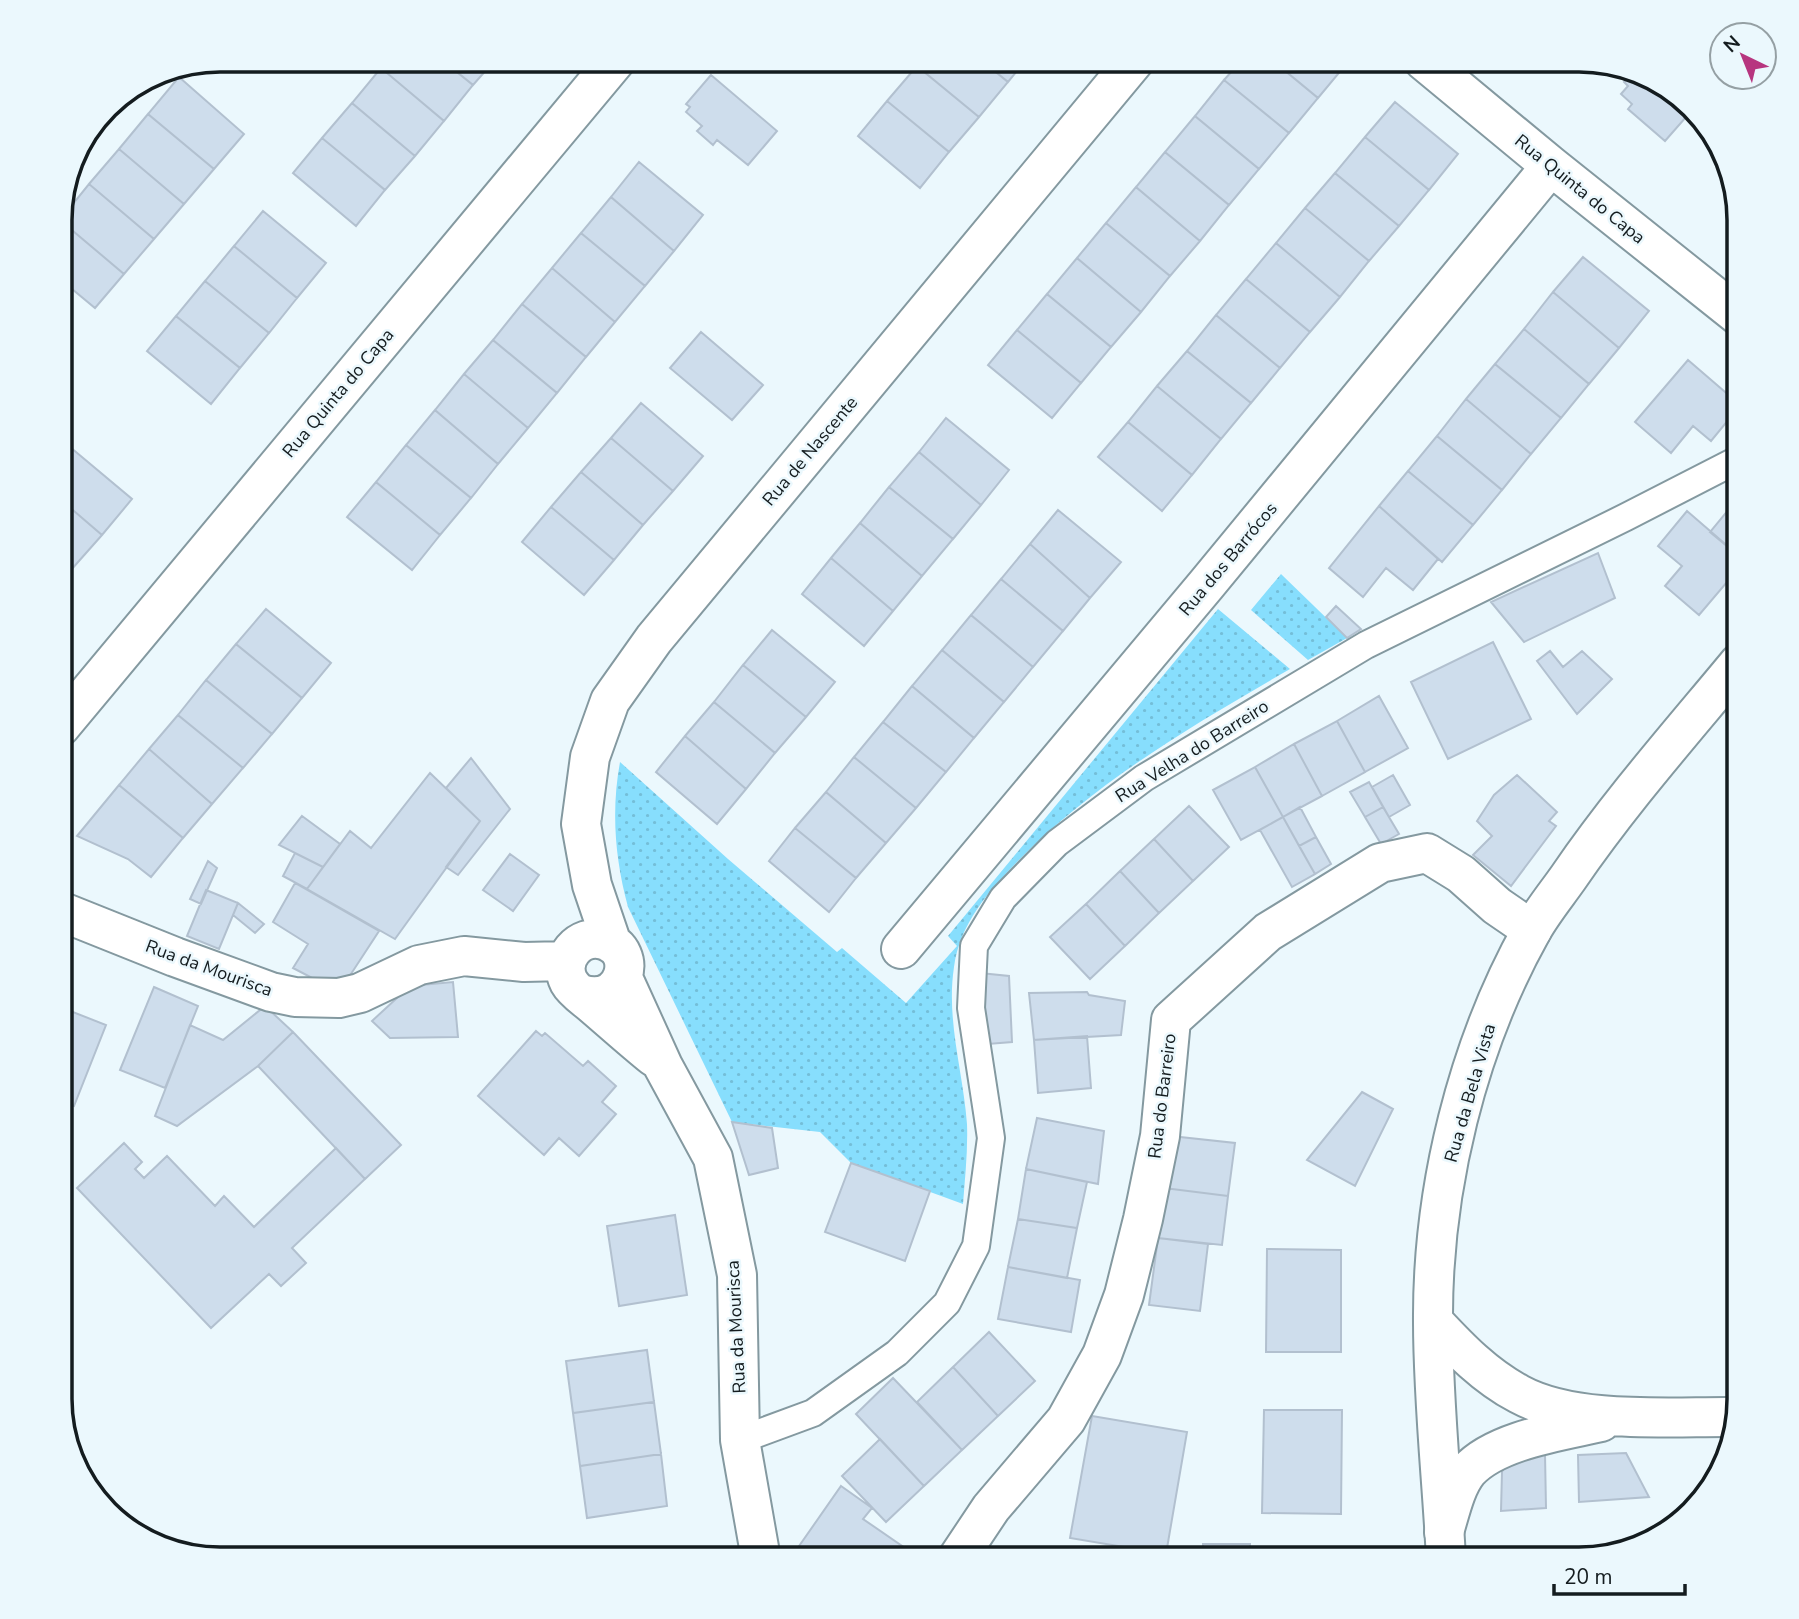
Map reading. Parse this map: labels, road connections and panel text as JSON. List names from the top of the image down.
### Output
{
  "streets": {
    "street": [
      "Rua Quinta do Capa",
      "Rua de Nascente",
      "Rua dos Barrócos",
      "Rua da Mourisca",
      "Rua da Bela Vista",
      "Rua do Barreiro"
    ],
    "lane": ["Rua Velha do Barreiro"]
  },
  "crossings": [
    ["Rua Quinta do Capa", "Rua dos Barrócos"],
    ["Rua de Nascente", "Rua da Mourisca"],
    ["Rua Velha do Barreiro", "Rua da Mourisca"],
    ["Rua da Bela Vista", "Rua do Barreiro"]
  ],
  "scale_bar": "20 m",
  "north": "top left"
}
